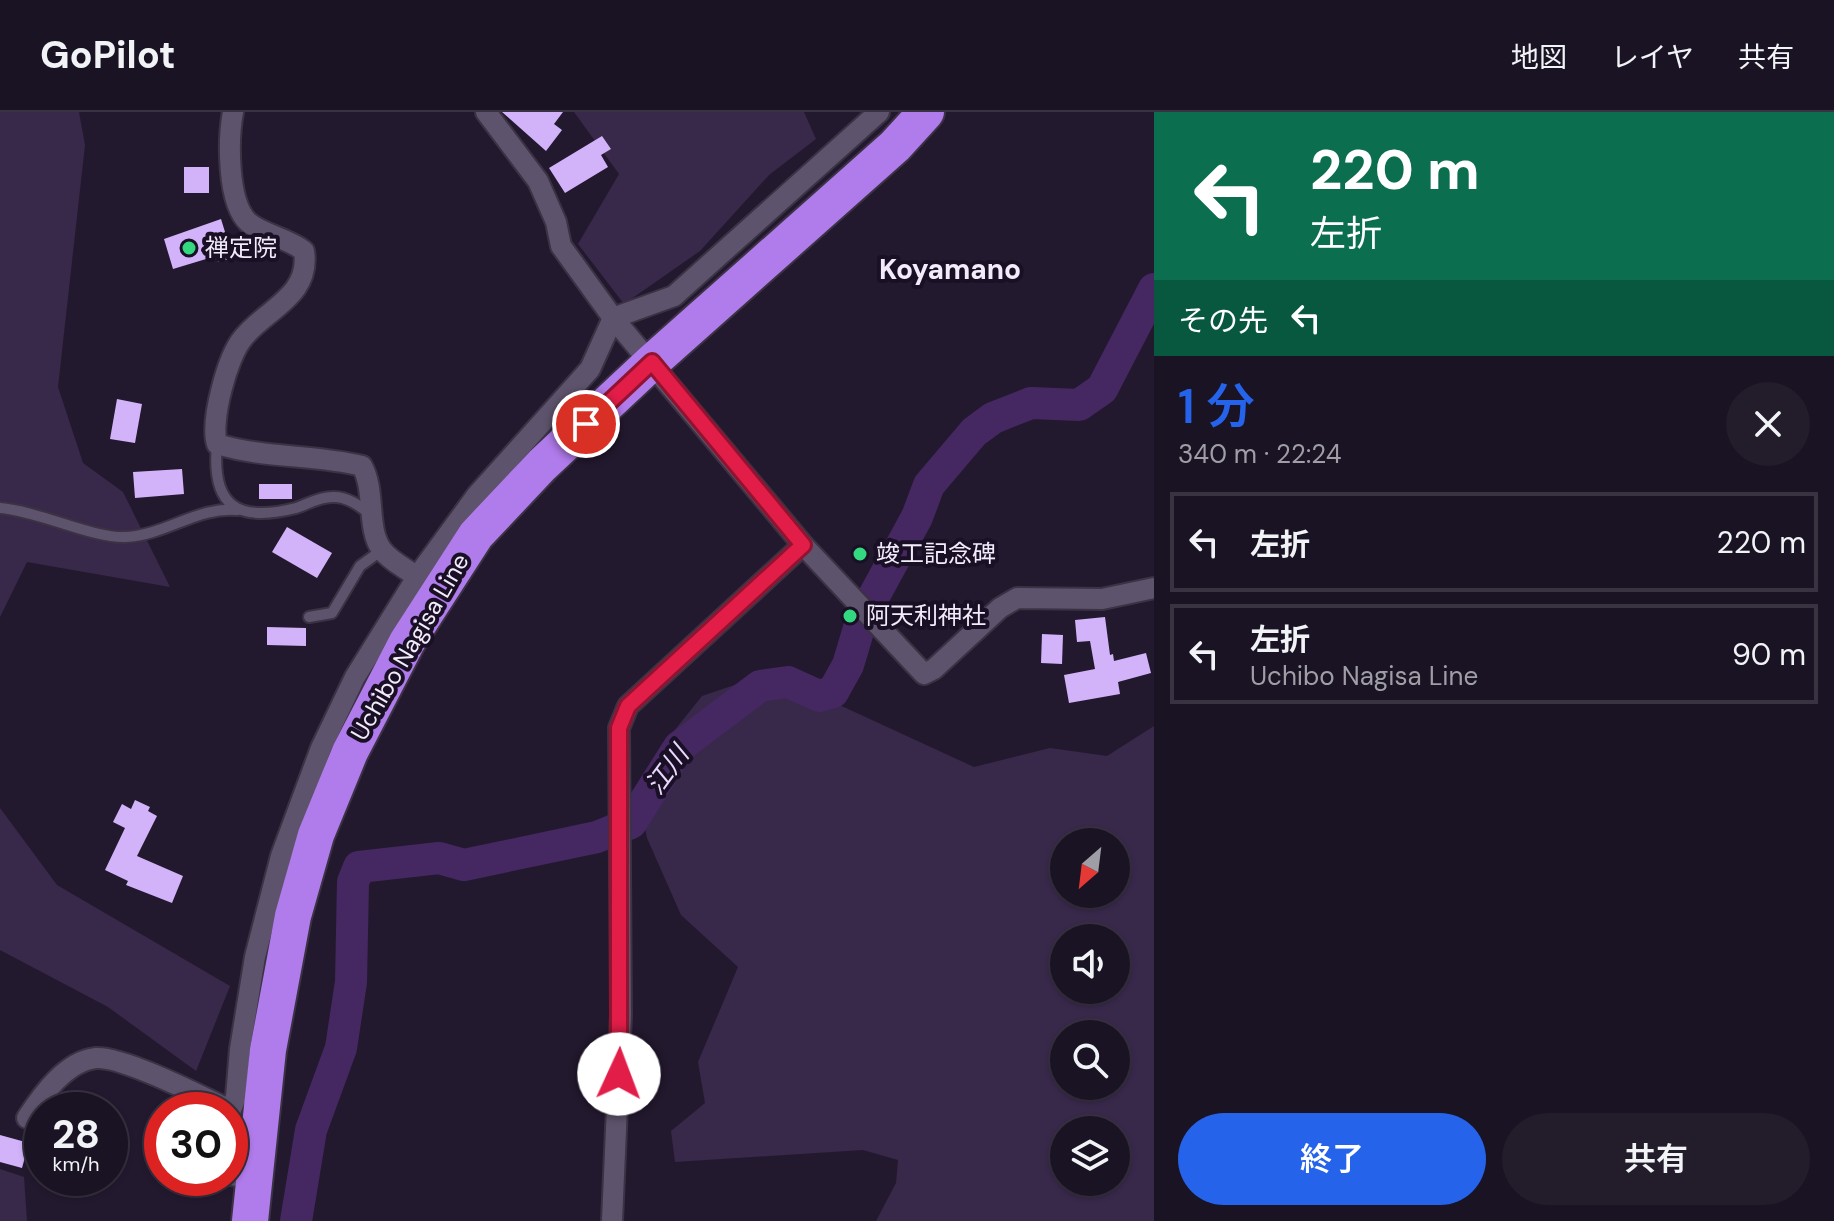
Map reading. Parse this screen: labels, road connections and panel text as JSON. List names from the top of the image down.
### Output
{
  "streets": {
    "highway": ["Uchibo Nagisa Line"]
  },
  "districts": ["Koyamano"],
  "water": ["江川"],
  "places": ["禅定院", "竣工記念碑", "阿天利神社"],
  "north": "bottom left",
  "page": {
    "header": "GoPilot",
    "nav": ["地図", "レイヤ", "共有"],
    "turn": ["220 m", "左折"],
    "then": "その先",
    "heading": ["1 分", "340 m · 22:24"],
    "list": [
      {
        "name": "左折",
        "value": "220 m"
      },
      {
        "name": "左折",
        "note": "Uchibo Nagisa Line",
        "value": "90 m"
      }
    ],
    "speed": "28 km/h",
    "limit": "30",
    "buttons": ["終了", "共有"]
  }
}
